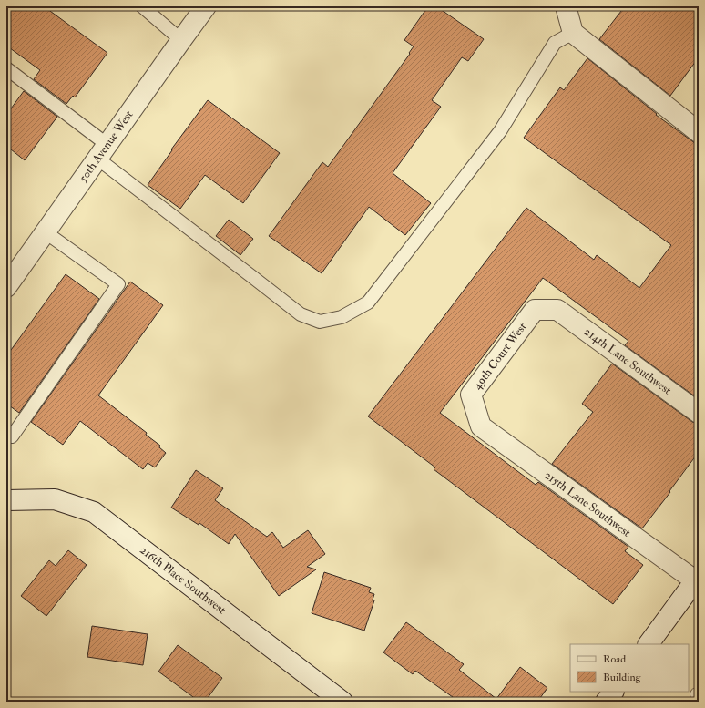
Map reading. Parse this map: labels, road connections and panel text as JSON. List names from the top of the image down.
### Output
{
  "streets": {
    "street": [
      "50th Avenue West",
      "49th Court West",
      "214th Lane Southwest",
      "215th Lane Southwest",
      "216th Place Southwest"
    ]
  },
  "crossings": [
    ["49th Court West", "214th Lane Southwest"],
    ["49th Court West", "215th Lane Southwest"]
  ],
  "legend": ["Road", "Building"]
}
